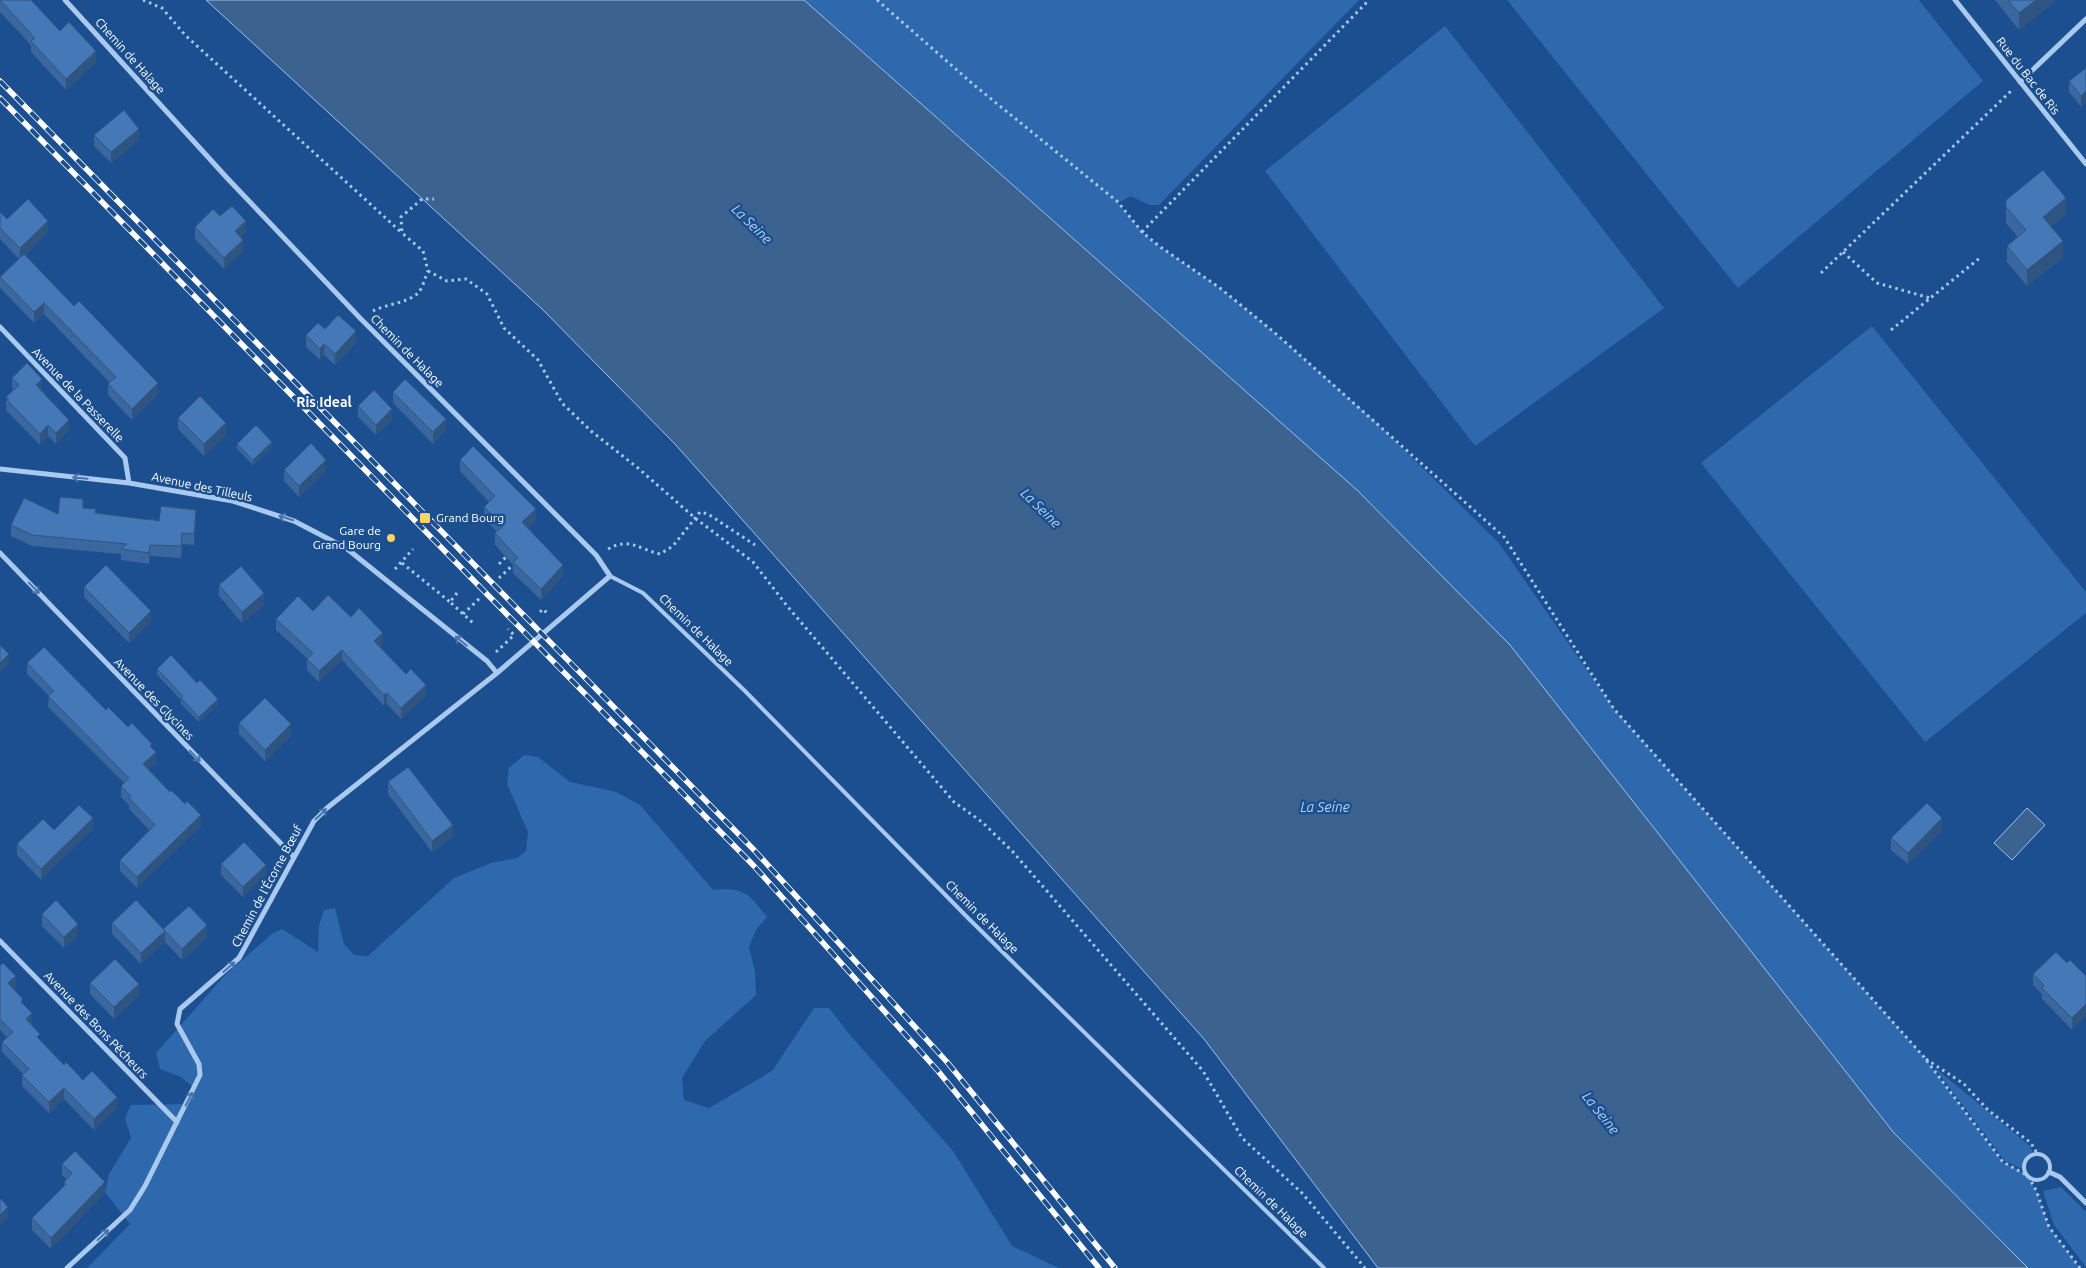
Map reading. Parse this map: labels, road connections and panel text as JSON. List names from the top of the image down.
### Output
{
  "streets": {
    "street": [
      "Chemin de Halage",
      "Rue du Bac de Ris",
      "Avenue de la Passerelle",
      "Avenue des Tilleuls",
      "Avenue des Glycines",
      "Chemin de l'Écorne Bœuf",
      "Avenue des Bons Pêcheurs"
    ]
  },
  "crossings": [
    ["Chemin de Halage", "Chemin de l'Écorne Bœuf"],
    ["Avenue de la Passerelle", "Avenue des Tilleuls"],
    ["Avenue des Tilleuls", "Chemin de l'Écorne Bœuf"],
    ["Avenue des Glycines", "Chemin de l'Écorne Bœuf"],
    ["Chemin de l'Écorne Bœuf", "Avenue des Bons Pêcheurs"]
  ],
  "one_way": ["Avenue des Tilleuls", "Avenue des Glycines", "Chemin de l'Écorne Bœuf"],
  "districts": ["Ris Ideal"],
  "water": ["La Seine"],
  "places": {
    "transit": ["Grand Bourg"],
    "other": ["Gare de Grand Bourg"]
  }
}
